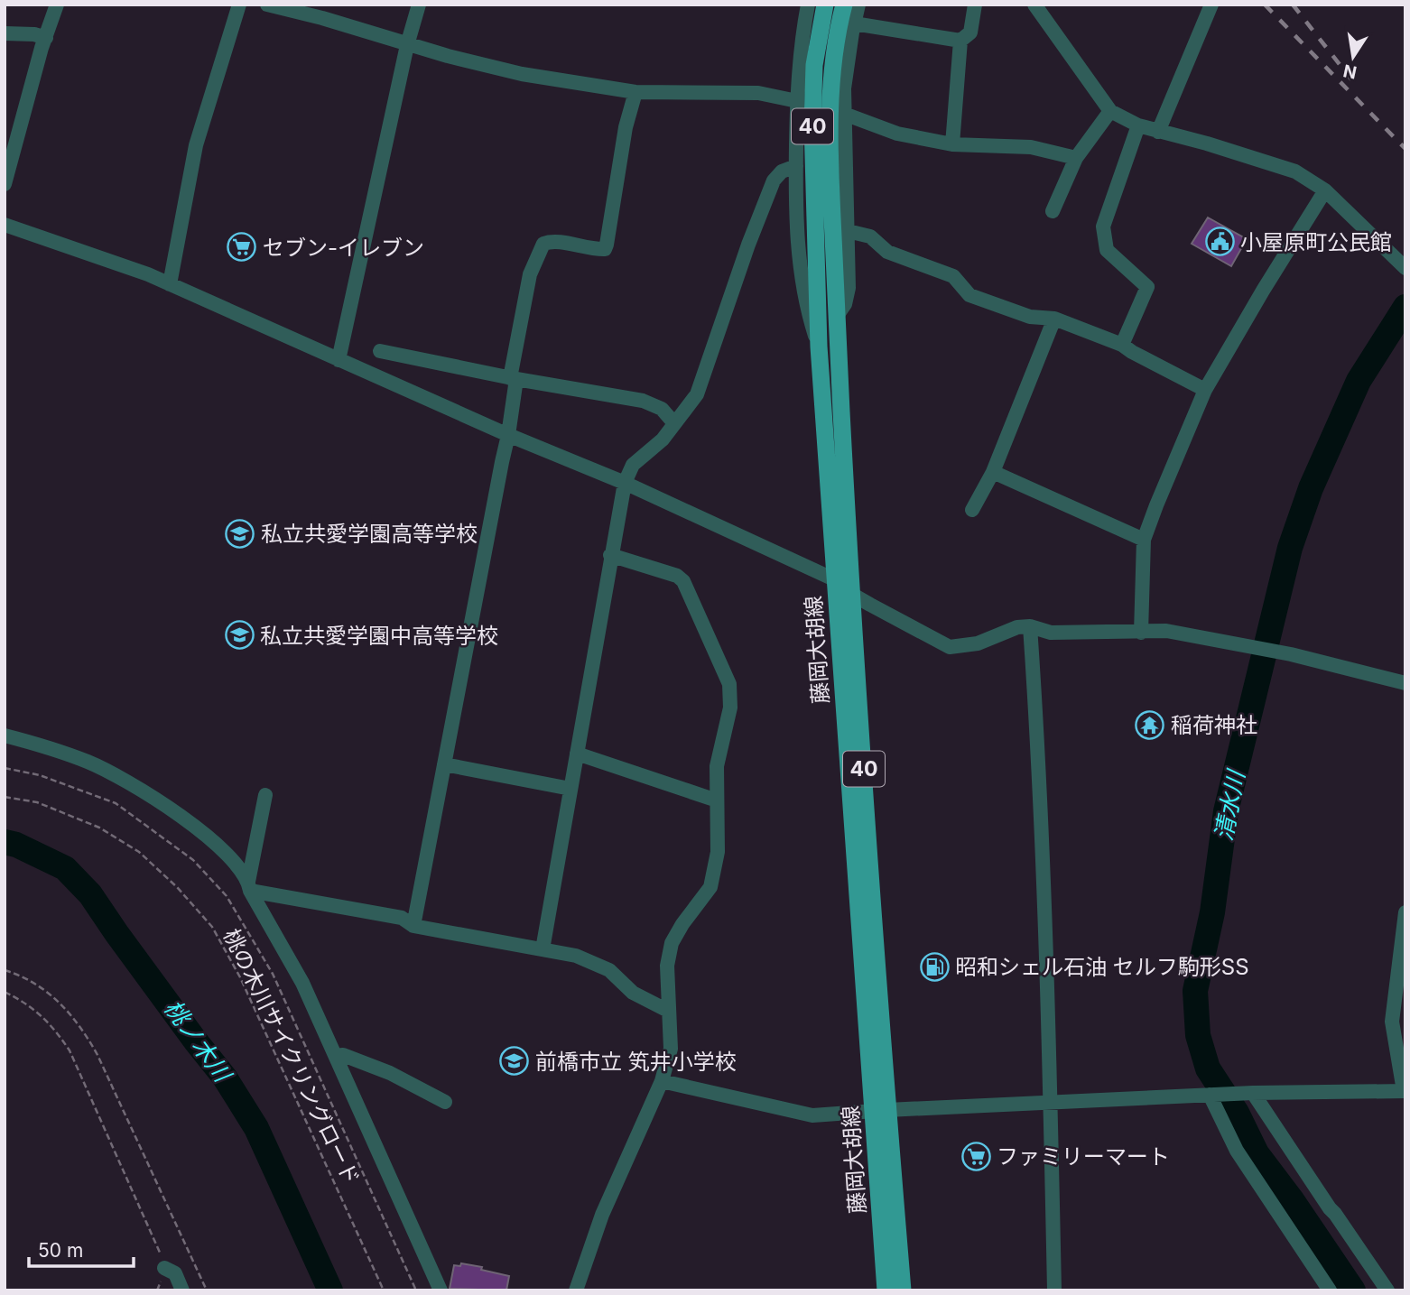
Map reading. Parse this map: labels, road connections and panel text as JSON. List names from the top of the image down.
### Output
{
  "streets": {
    "main road": ["40", "藤岡大胡線"],
    "path": ["桃の木川サイクリングロード"]
  },
  "water": ["清水川", "桃ノ木川"],
  "places": {
    "public building": ["小屋原町公民館"],
    "supermarket": ["セブン-イレブン", "ファミリーマート"],
    "school or university": ["私立共愛学園高等学校", "私立共愛学園中高等学校", "前橋市立 笂井小学校"],
    "temple": ["稲荷神社"],
    "fuel station": ["昭和シェル石油 セルフ駒形SS"]
  },
  "scale_bar": "50 m",
  "north": "bottom"
}
